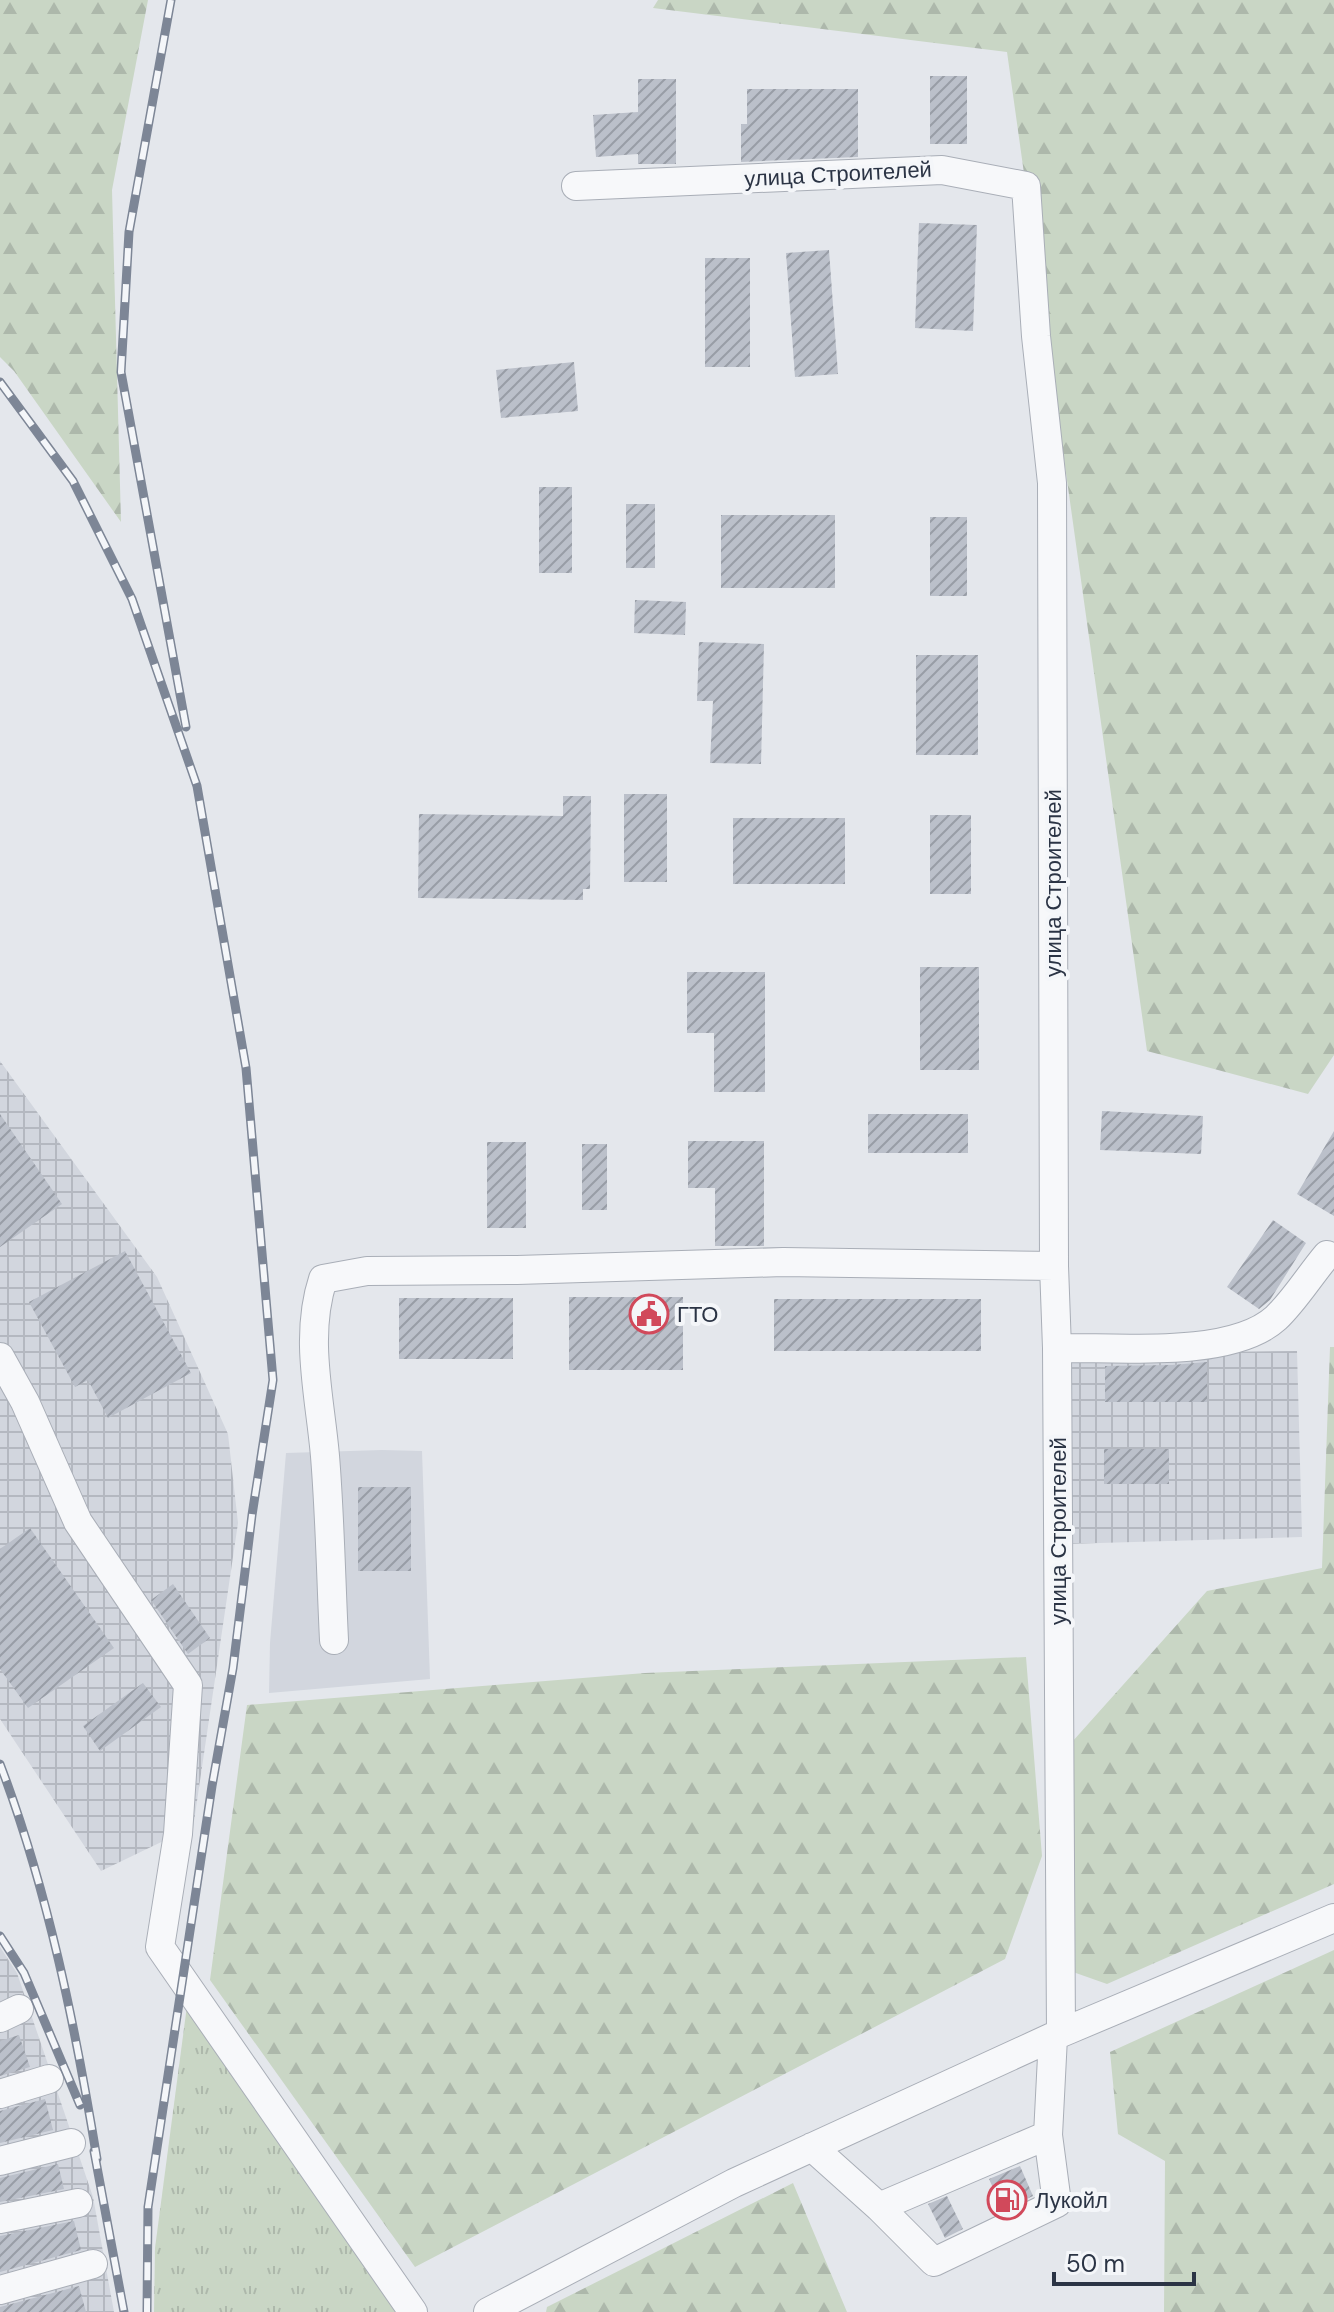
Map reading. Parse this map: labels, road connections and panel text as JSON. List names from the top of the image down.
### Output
{
  "streets": {
    "street": ["улица Строителей"]
  },
  "places": {
    "public building": ["ГТО"],
    "fuel station": ["Лукойл"]
  },
  "scale_bar": "50 m"
}
